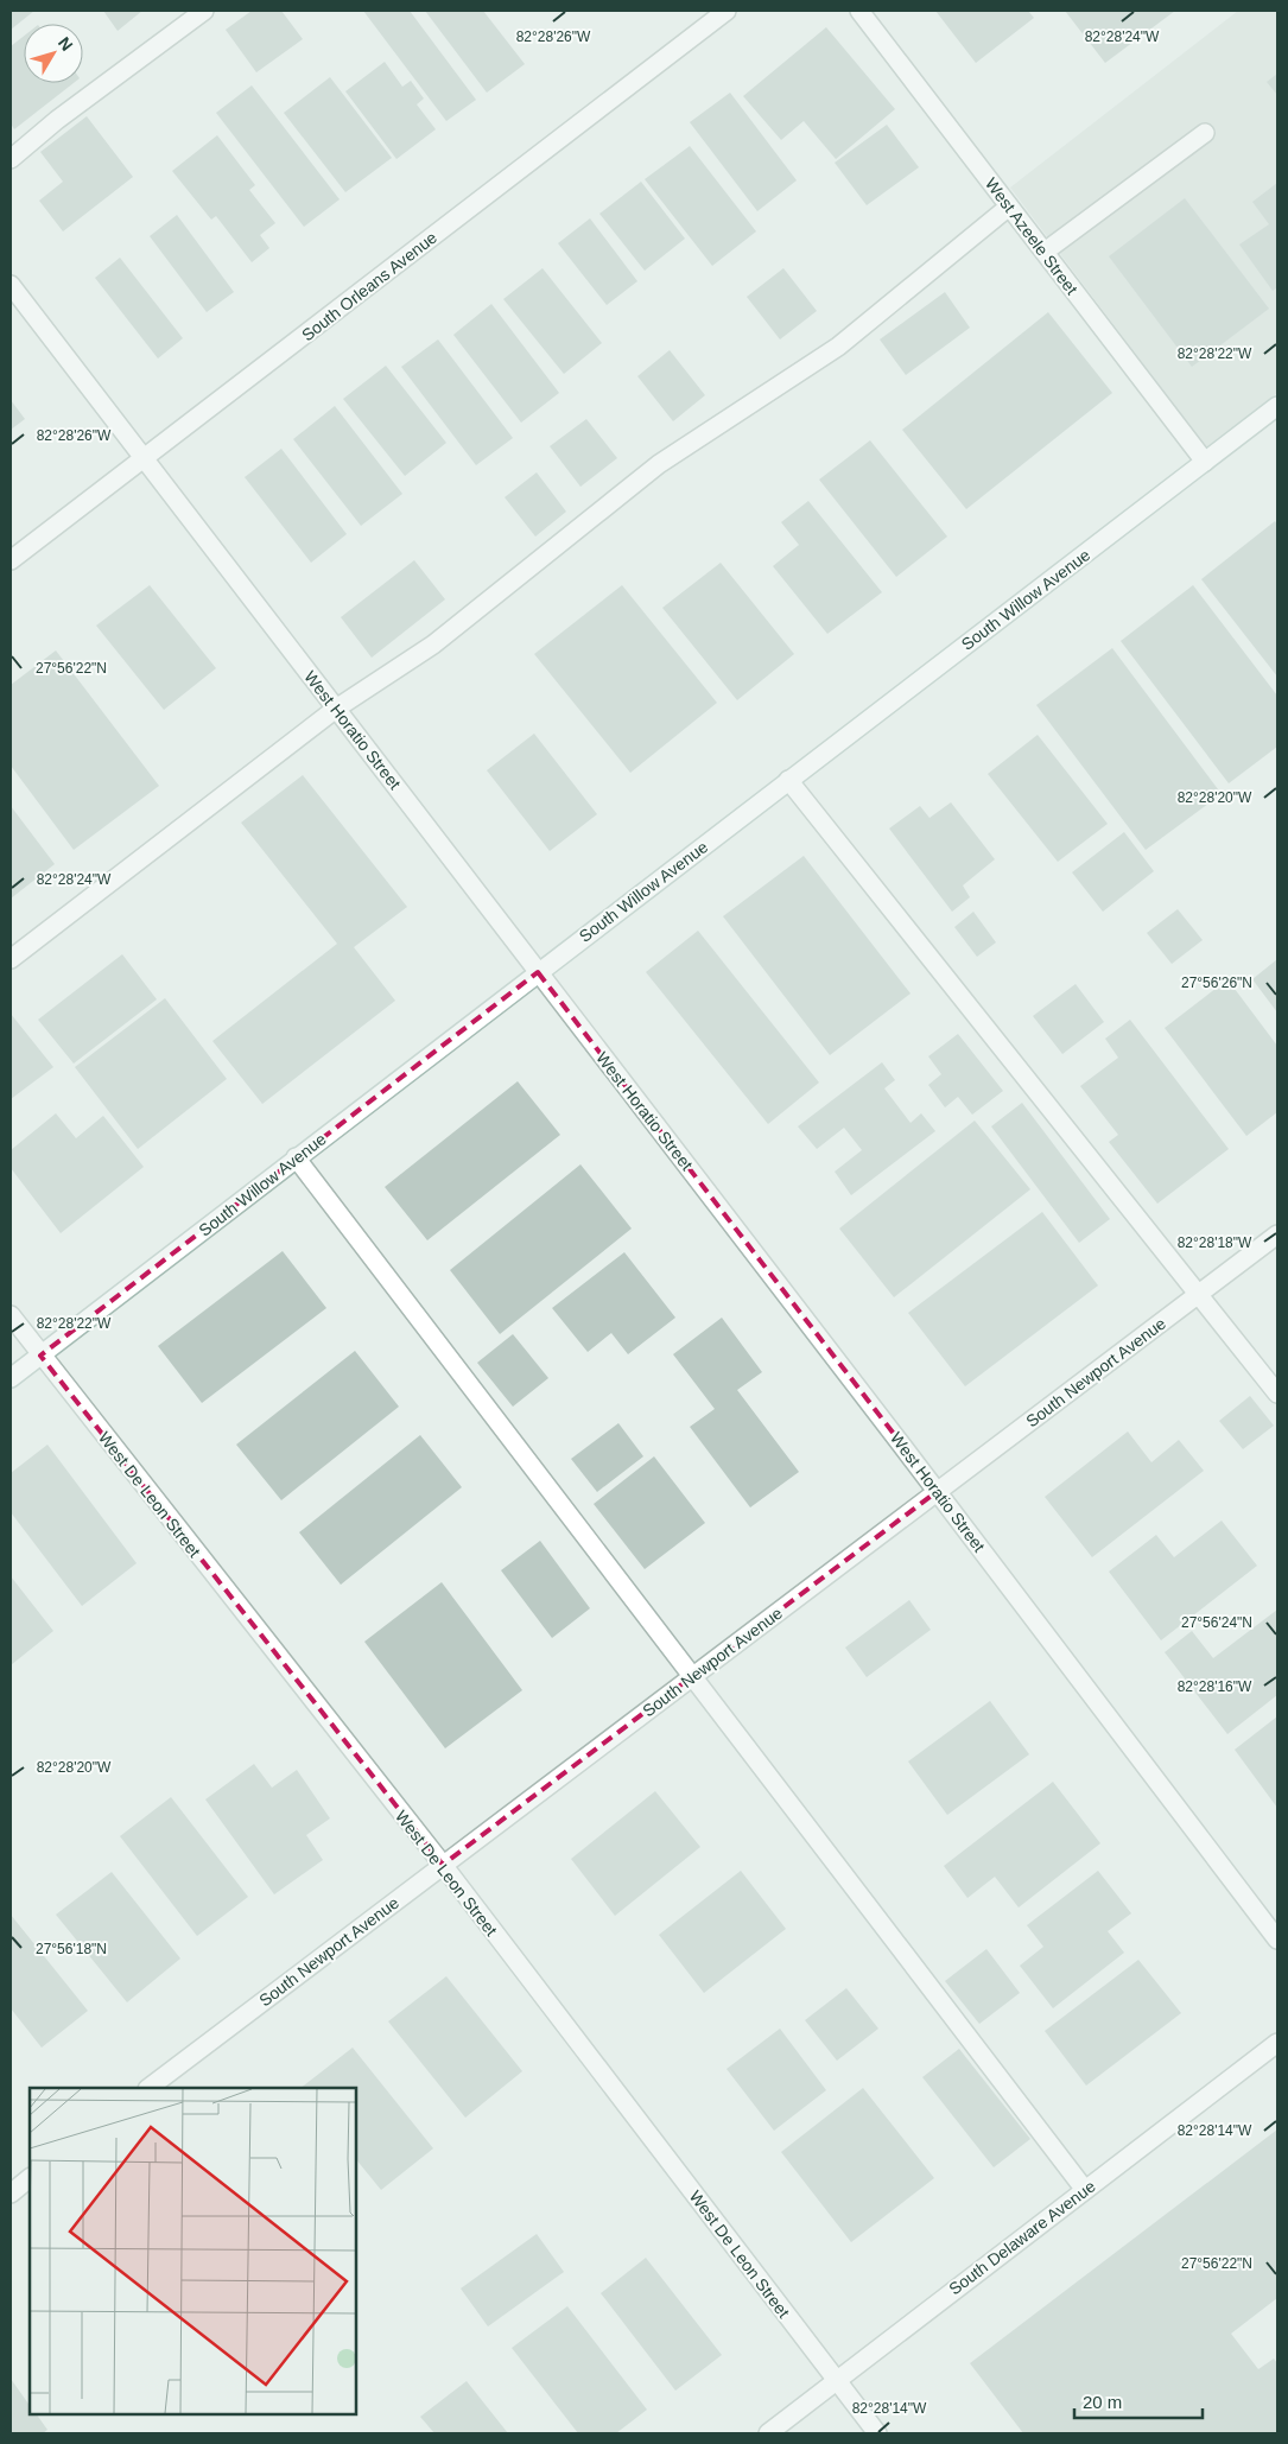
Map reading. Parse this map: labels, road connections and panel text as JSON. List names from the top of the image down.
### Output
{
  "streets": {
    "street": [
      "West Azeele Street",
      "South Orleans Avenue",
      "South Willow Avenue",
      "West Horatio Street",
      "South Newport Avenue",
      "West De Leon Street",
      "South Delaware Avenue"
    ]
  },
  "crossings": [
    ["West Azeele Street", "South Willow Avenue"],
    ["South Orleans Avenue", "West Horatio Street"],
    ["South Willow Avenue", "West Horatio Street"],
    ["South Willow Avenue", "West De Leon Street"],
    ["West Horatio Street", "South Newport Avenue"],
    ["South Newport Avenue", "West De Leon Street"],
    ["West De Leon Street", "South Delaware Avenue"]
  ],
  "scale_bar": "20 m",
  "north": "top right",
  "coordinates": [
    "82°28'26\"W",
    "82°28'24\"W",
    "82°28'22\"W",
    "27°56'22\"N",
    "82°28'20\"W",
    "27°56'26\"N",
    "82°28'18\"W",
    "27°56'24\"N",
    "82°28'16\"W",
    "27°56'18\"N",
    "82°28'14\"W"
  ]
}
